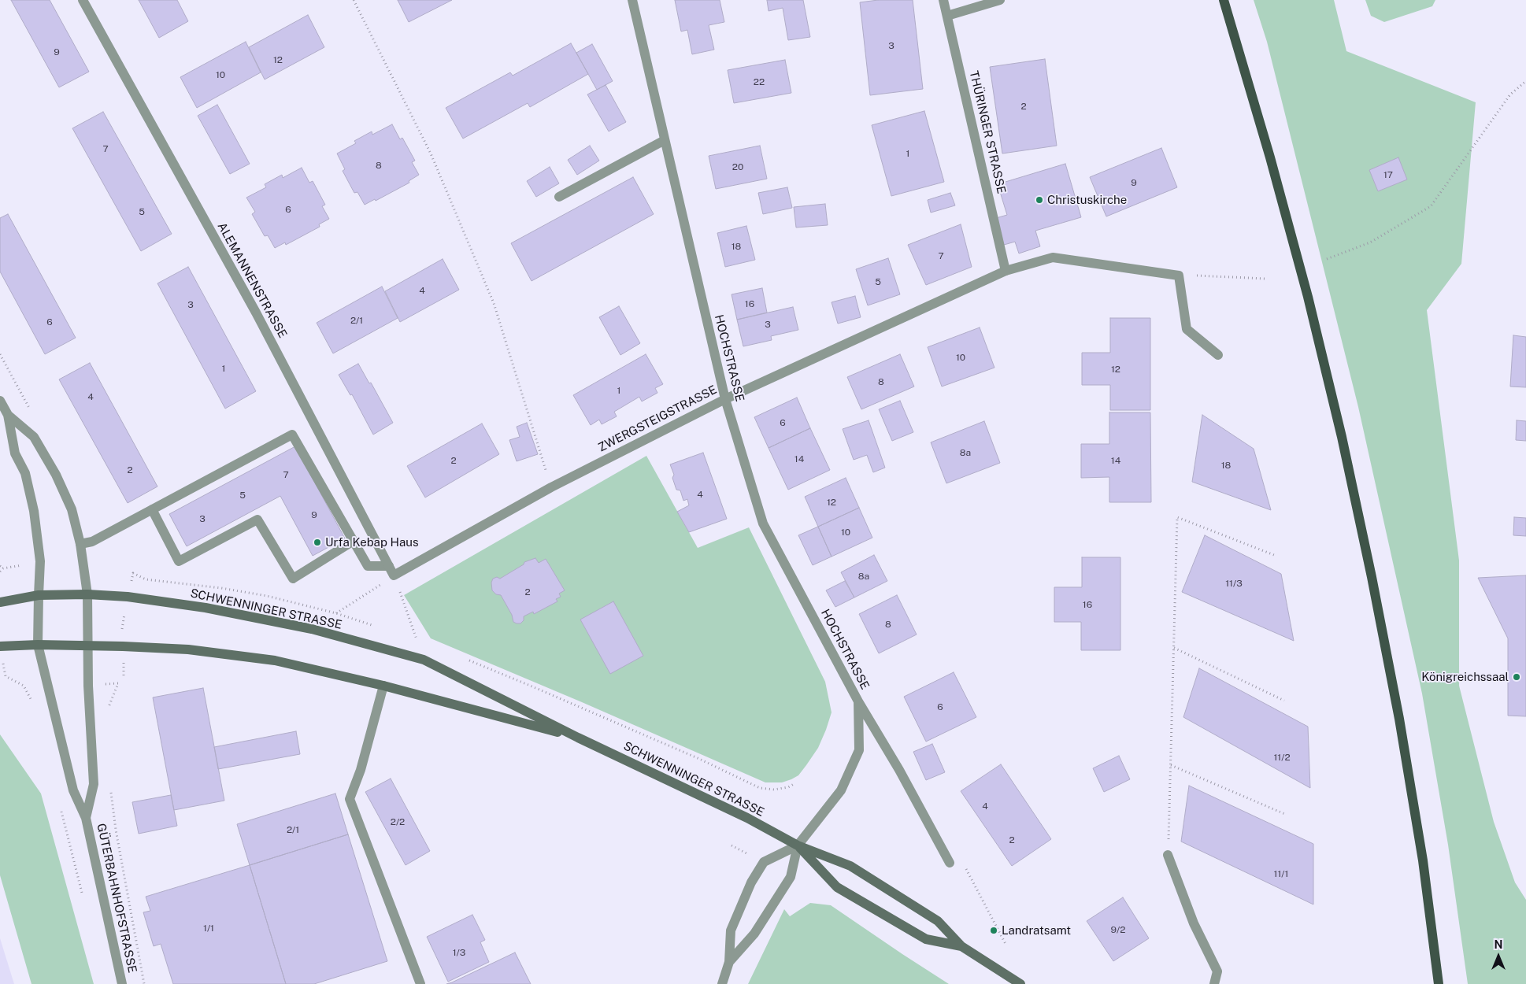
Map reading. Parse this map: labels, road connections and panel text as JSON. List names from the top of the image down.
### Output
{
  "streets": {
    "main road": ["SCHWENNINGER STRASSE"],
    "street": [
      "THÜRINGER STRASSE",
      "ALEMANNENSTRASSE",
      "HOCHSTRASSE",
      "ZWERGSTEIGSTRASSE",
      "GÜTERBAHNHOFSTRASSE"
    ]
  },
  "crossings": [
    ["THÜRINGER STRASSE", "ZWERGSTEIGSTRASSE"],
    ["ALEMANNENSTRASSE", "ZWERGSTEIGSTRASSE"],
    ["HOCHSTRASSE", "ZWERGSTEIGSTRASSE"],
    ["HOCHSTRASSE", "SCHWENNINGER STRASSE"],
    ["SCHWENNINGER STRASSE", "GÜTERBAHNHOFSTRASSE"]
  ],
  "places": [
    "Christuskirche",
    "Urfa Kebap Haus",
    "Königreichssaal",
    "Landratsamt"
  ],
  "house_numbers": [
    "3",
    "9",
    "12",
    "10",
    "22",
    "2",
    "7",
    "1",
    "8",
    "20",
    "17",
    "9",
    "6",
    "5",
    "18",
    "7",
    "5",
    "4",
    "16",
    "3",
    "2/1",
    "6",
    "3",
    "10",
    "1",
    "12",
    "8",
    "1",
    "4",
    "6",
    "8a",
    "14",
    "2",
    "14",
    "18",
    "2",
    "7",
    "4",
    "5",
    "12",
    "9",
    "3",
    "10",
    "8a",
    "11/3",
    "2",
    "16",
    "8",
    "6",
    "11/2",
    "4",
    "2/2",
    "2/1",
    "2",
    "11/1",
    "1/1",
    "9/2",
    "1/3"
  ],
  "north": "top"
}
